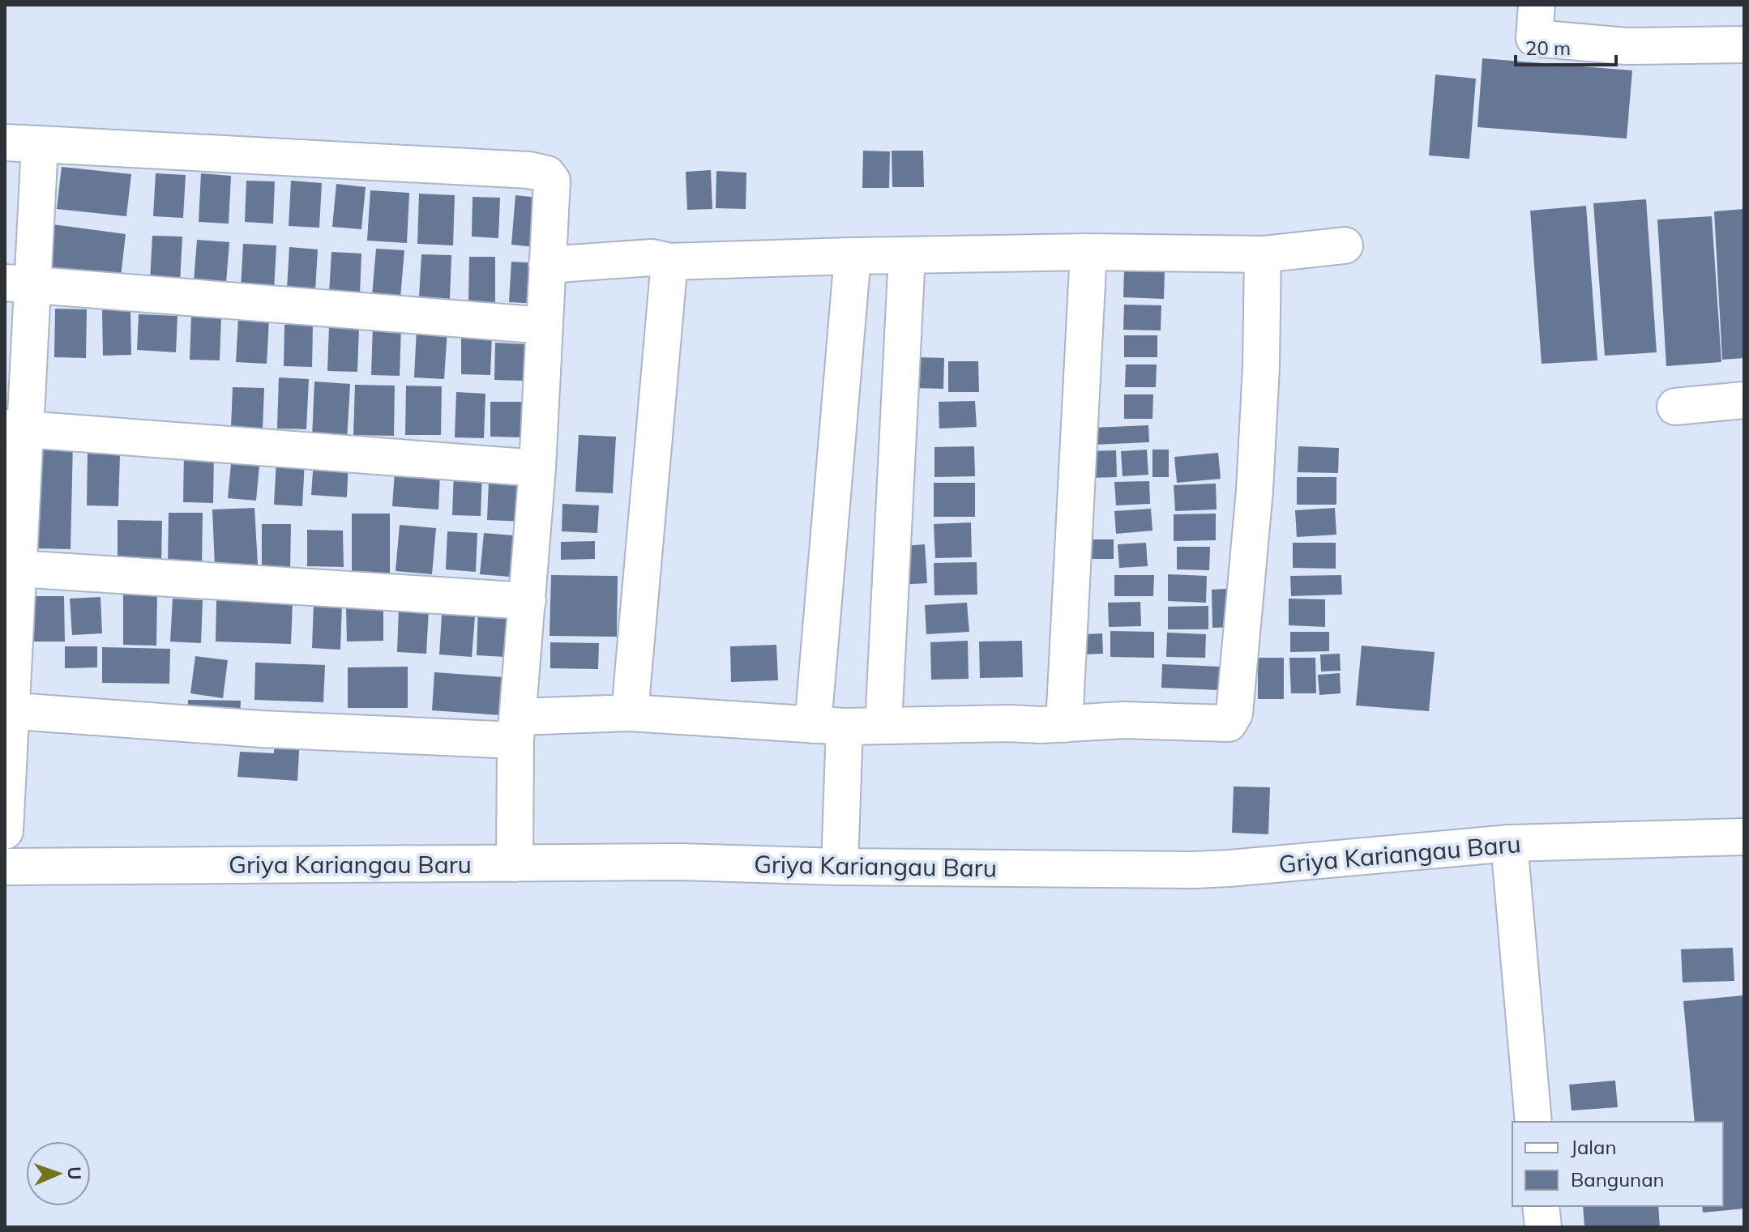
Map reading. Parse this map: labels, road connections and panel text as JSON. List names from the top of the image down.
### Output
{
  "streets": {
    "street": ["Griya Kariangau Baru"]
  },
  "legend": ["Jalan", "Bangunan"],
  "scale_bar": "20 m",
  "north": "right"
}
